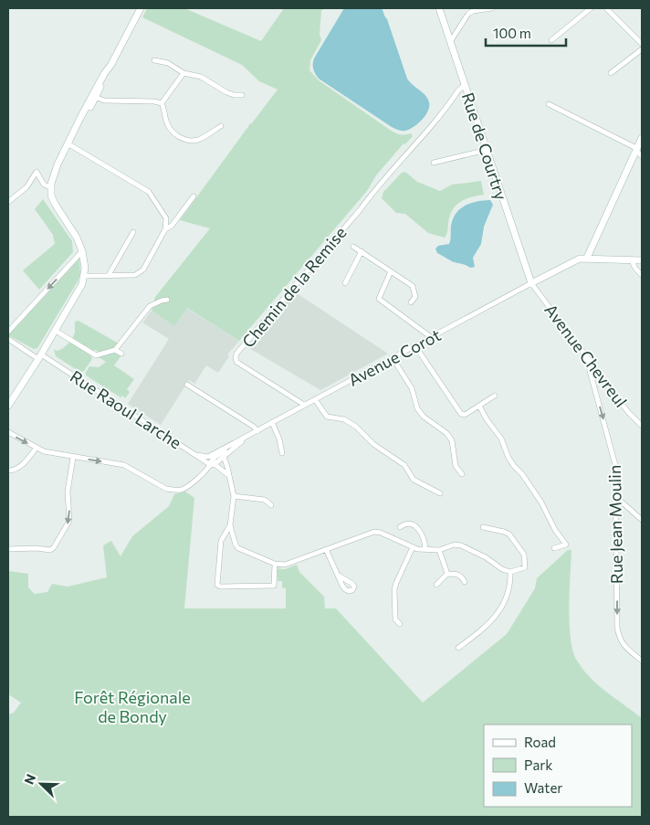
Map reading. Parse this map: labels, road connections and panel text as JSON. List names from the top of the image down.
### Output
{
  "streets": {
    "street": [
      "Rue de Courtry",
      "Chemin de la Remise",
      "Avenue Chevreul",
      "Avenue Corot",
      "Rue Raoul Larche",
      "Rue Jean Moulin"
    ]
  },
  "crossings": [
    ["Rue de Courtry", "Chemin de la Remise"],
    ["Rue de Courtry", "Avenue Chevreul"],
    ["Rue de Courtry", "Avenue Corot"],
    ["Chemin de la Remise", "Avenue Corot"],
    ["Avenue Chevreul", "Avenue Corot"],
    ["Avenue Chevreul", "Rue Jean Moulin"],
    ["Avenue Corot", "Rue Raoul Larche"]
  ],
  "one_way": ["Rue Jean Moulin"],
  "parks": ["Forêt Régionale de Bondy"],
  "legend": ["Road", "Park", "Water"],
  "scale_bar": "100 m",
  "north": "top left"
}
